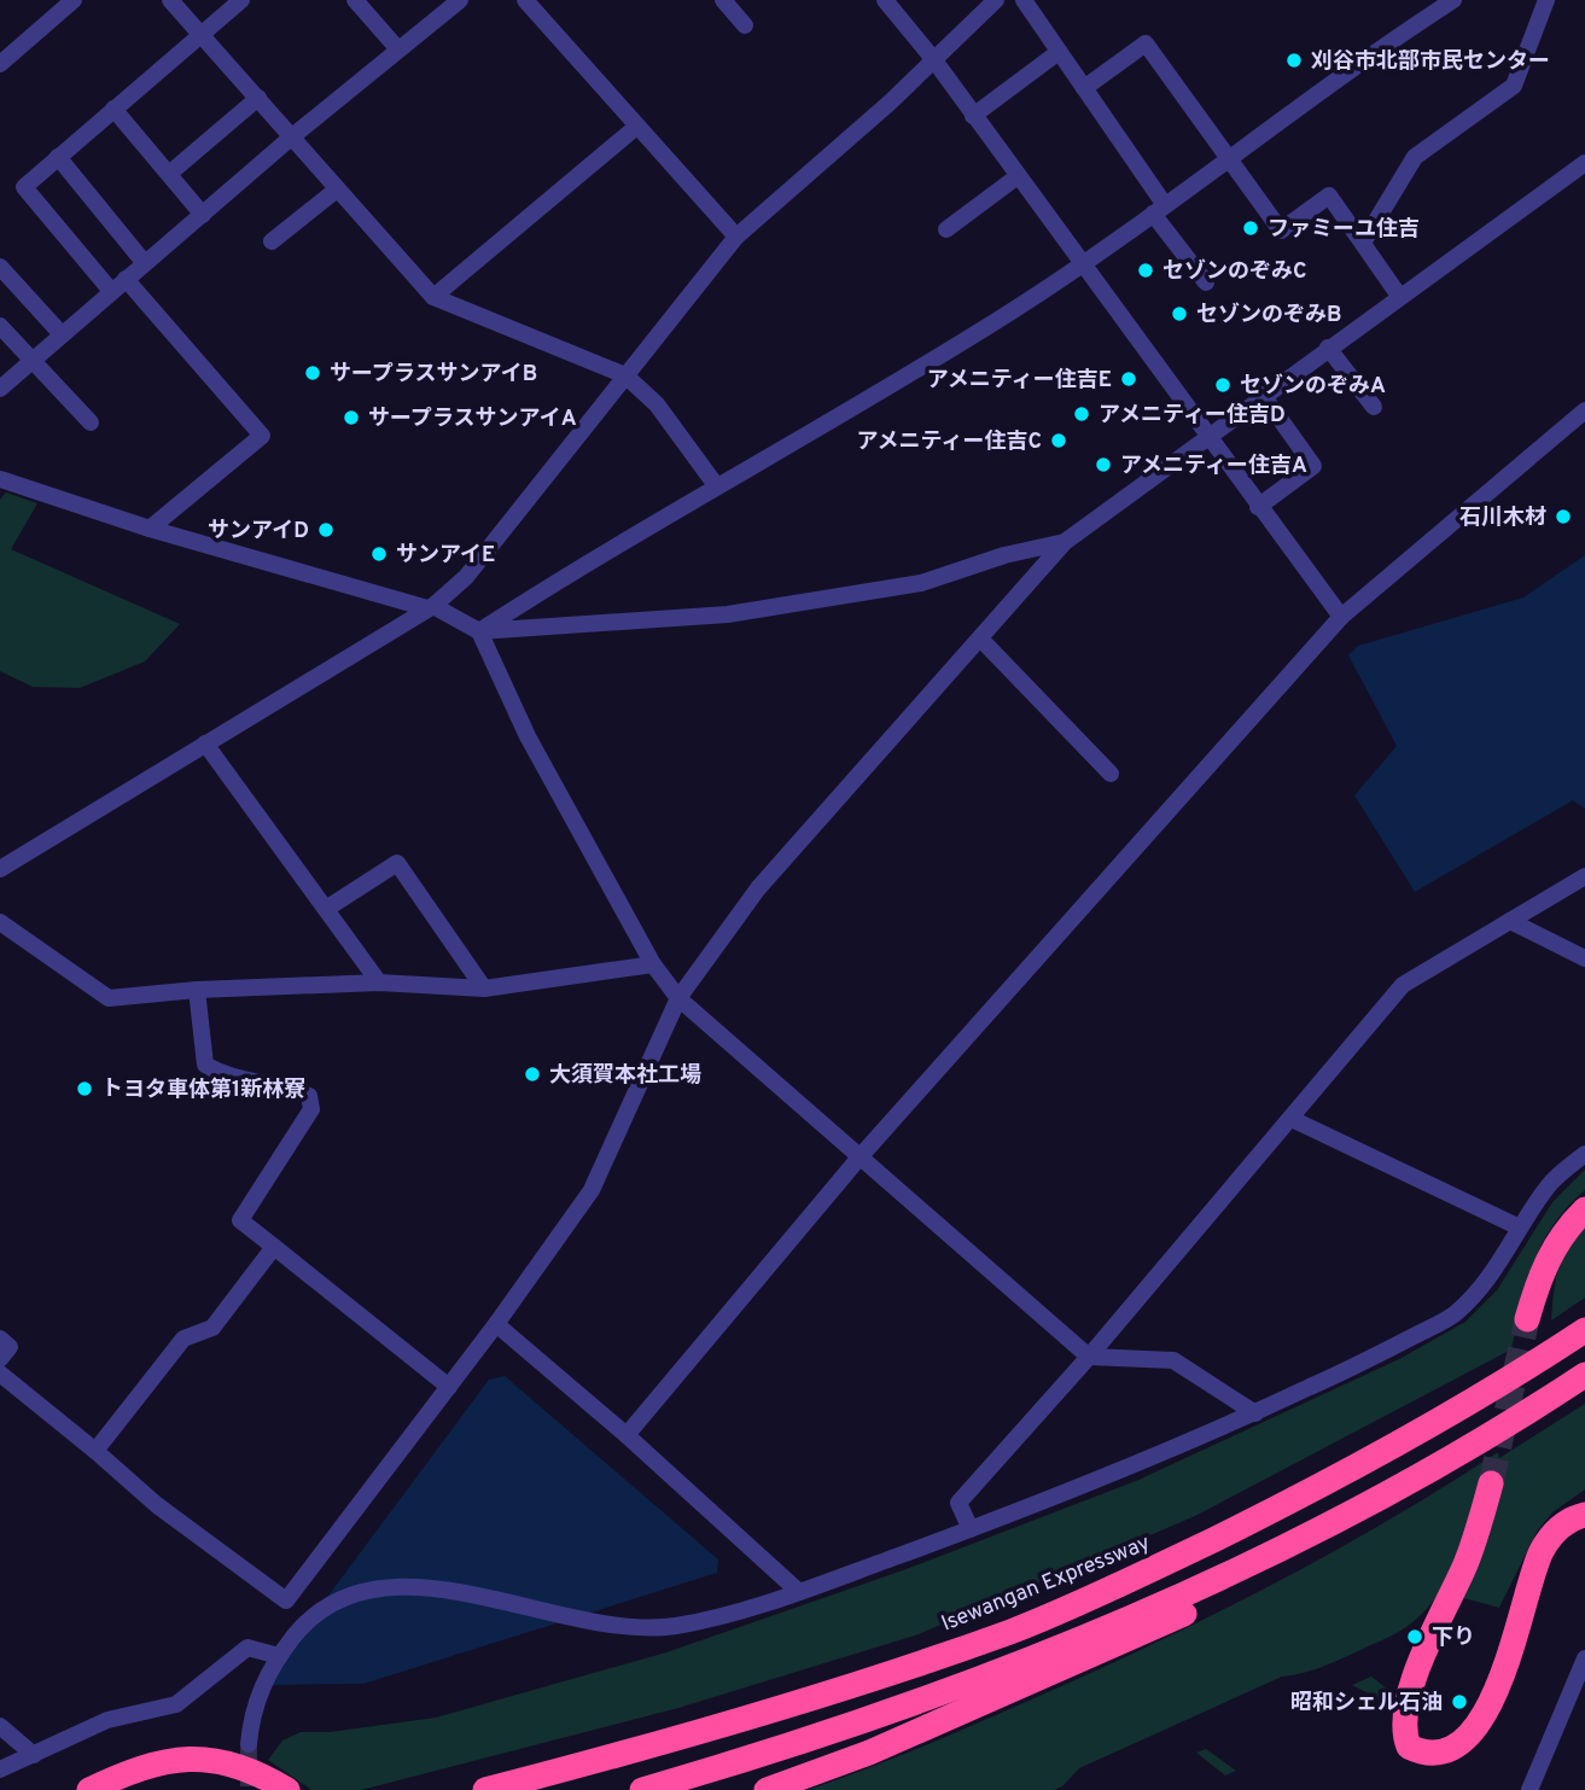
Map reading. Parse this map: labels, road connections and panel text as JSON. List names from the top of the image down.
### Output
{
  "streets": {
    "highway": ["Isewangan Expressway"]
  },
  "places": [
    "刈谷市北部市民センター",
    "ファミーユ住吉",
    "セゾンのぞみC",
    "セゾンのぞみB",
    "サープラスサンアイB",
    "アメニティー住吉E",
    "セゾンのぞみA",
    "アメニティー住吉D",
    "サープラスサンアイA",
    "アメニティー住吉C",
    "アメニティー住吉A",
    "石川木材",
    "サンアイD",
    "サンアイE",
    "大須賀本社工場",
    "トヨタ車体第1新林寮",
    "下り",
    "昭和シェル石油"
  ]
}
